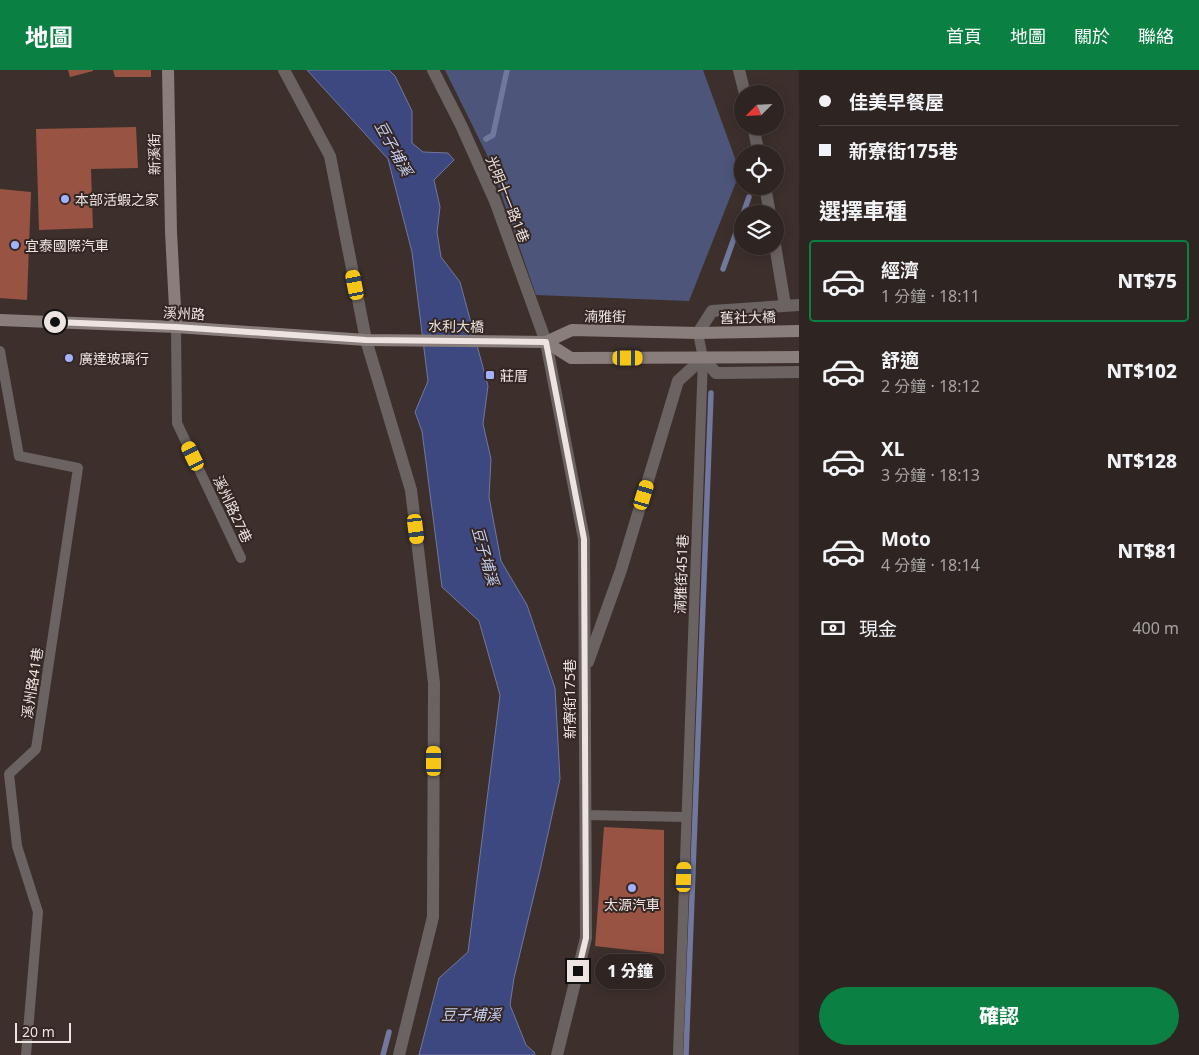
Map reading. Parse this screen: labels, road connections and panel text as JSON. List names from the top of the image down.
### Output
{
  "streets": {
    "street": [
      "新溪街",
      "光明十一路1巷",
      "溪州路",
      "湳雅街",
      "舊社大橋",
      "水利大橋",
      "新寮街175巷"
    ],
    "lane": ["溪州路27巷", "湳雅街451巷", "溪州路41巷"]
  },
  "crossings": [
    ["新溪街", "溪州路"],
    ["新溪街", "溪州路27巷"],
    ["光明十一路1巷", "湳雅街"],
    ["光明十一路1巷", "水利大橋"],
    ["光明十一路1巷", "新寮街175巷"],
    ["溪州路", "水利大橋"],
    ["溪州路", "溪州路27巷"],
    ["湳雅街", "舊社大橋"],
    ["湳雅街", "水利大橋"],
    ["湳雅街", "湳雅街451巷"],
    ["湳雅街", "新寮街175巷"],
    ["舊社大橋", "湳雅街451巷"],
    ["水利大橋", "新寮街175巷"]
  ],
  "water": ["豆子埔溪"],
  "places": {
    "other": [
      "本部活蝦之家",
      "宜泰國際汽車",
      "廣達玻璃行",
      "太源汽車"
    ],
    "transit": ["莊厝"]
  },
  "scale_bar": "20 m",
  "north": "bottom left",
  "page": {
    "header": "地圖",
    "nav": [
      "首頁",
      "地圖",
      "關於",
      "聯絡"
    ],
    "banner": ["佳美早餐屋", "新寮街175巷"],
    "heading": "選擇車種",
    "list": [
      {
        "name": "經濟",
        "note": "1 分鐘 · 18:11",
        "value": "NT$75"
      },
      {
        "name": "舒適",
        "note": "2 分鐘 · 18:12",
        "value": "NT$102"
      },
      {
        "name": "XL",
        "note": "3 分鐘 · 18:13",
        "value": "NT$128"
      },
      {
        "name": "Moto",
        "note": "4 分鐘 · 18:14",
        "value": "NT$81"
      }
    ],
    "pay": ["現金", "400 m"],
    "bubble": "1 分鐘",
    "buttons": "確認",
    "scale": "20 m"
  }
}
